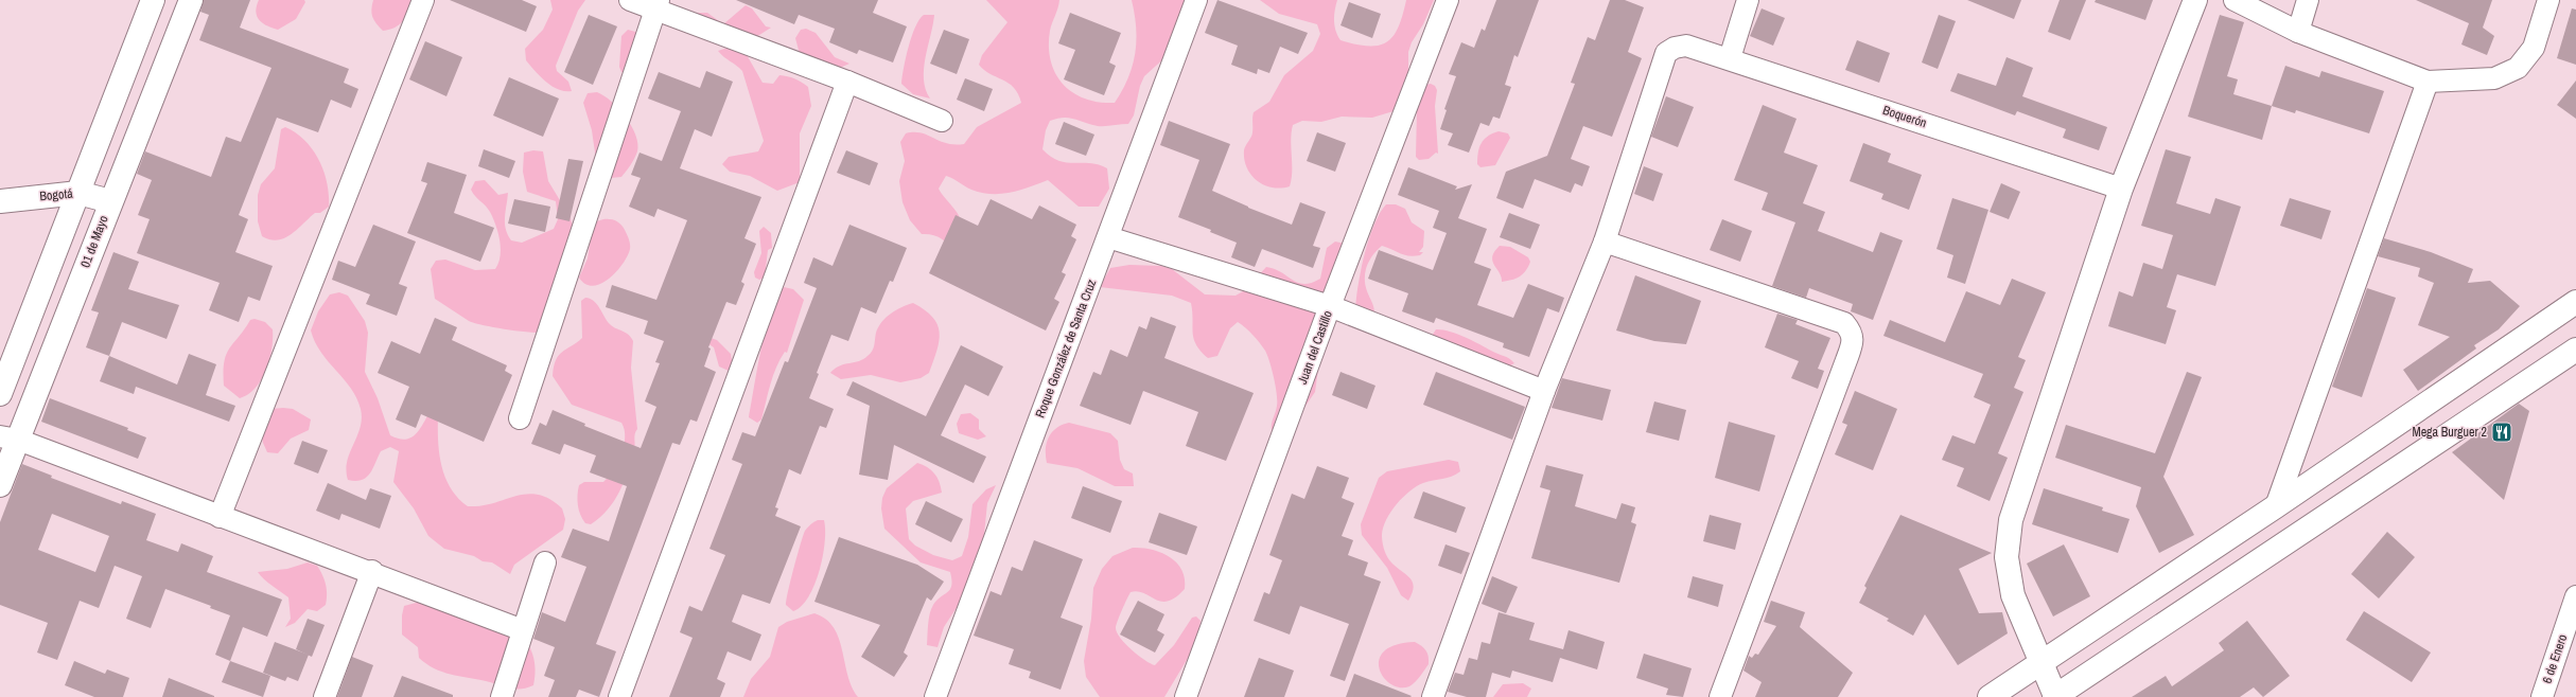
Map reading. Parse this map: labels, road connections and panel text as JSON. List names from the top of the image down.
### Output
{
  "streets": {
    "main road": ["Bogotá", "01 de Mayo"],
    "street": [
      "Boquerón",
      "Juan del Castillo",
      "Roque González de Santa Cruz",
      "6 de Enero"
    ]
  },
  "crossings": [
    ["Bogotá", "01 de Mayo"]
  ],
  "places": {
    "restaurant": ["Mega Burguer 2"]
  }
}
